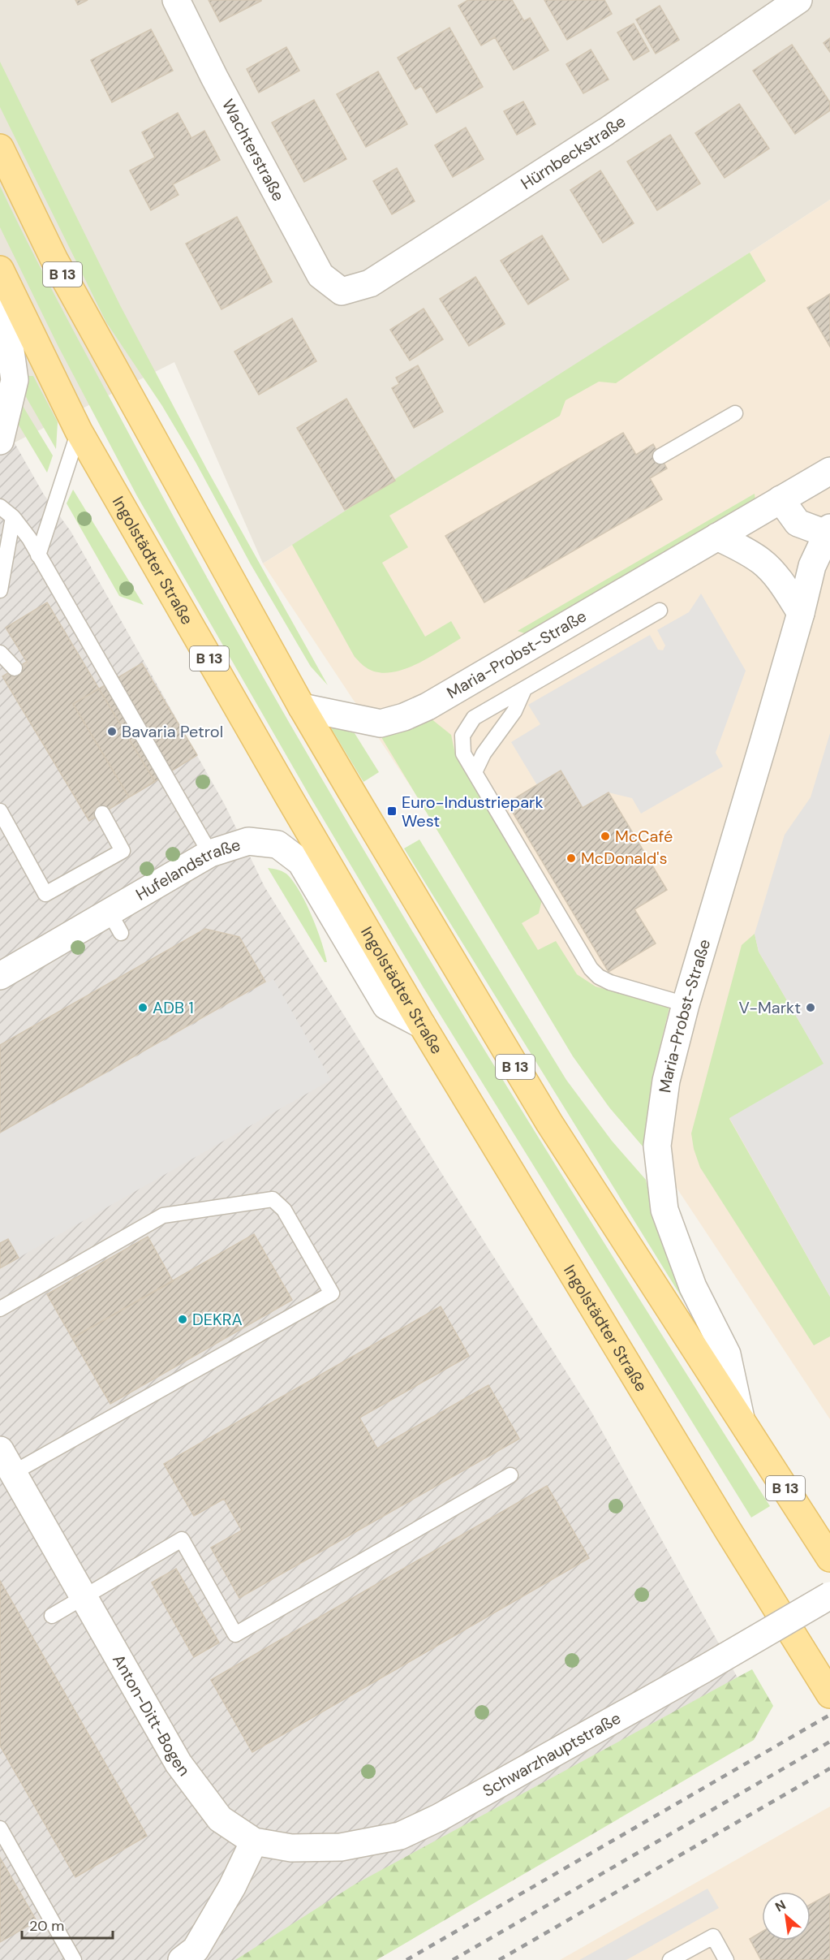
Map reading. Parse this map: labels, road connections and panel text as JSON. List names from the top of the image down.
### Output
{
  "streets": {
    "main road": ["B 13", "Ingolstädter Straße"],
    "street": [
      "Wachterstraße",
      "Hürnbeckstraße",
      "Maria-Probst-Straße",
      "Hufelandstraße",
      "Anton-Ditt-Bogen",
      "Schwarzhauptstraße"
    ]
  },
  "crossings": [
    ["Wachterstraße", "Hürnbeckstraße"],
    ["B 13", "Maria-Probst-Straße"],
    ["Ingolstädter Straße", "Hufelandstraße"],
    ["Anton-Ditt-Bogen", "Schwarzhauptstraße"]
  ],
  "places": {
    "other": [
      "Bavaria Petrol",
      "McCafé",
      "McDonald's",
      "ADB 1",
      "V-Markt",
      "DEKRA"
    ],
    "transit": ["Euro-Industriepark West"]
  },
  "scale_bar": "20 m",
  "north": "top left"
}
